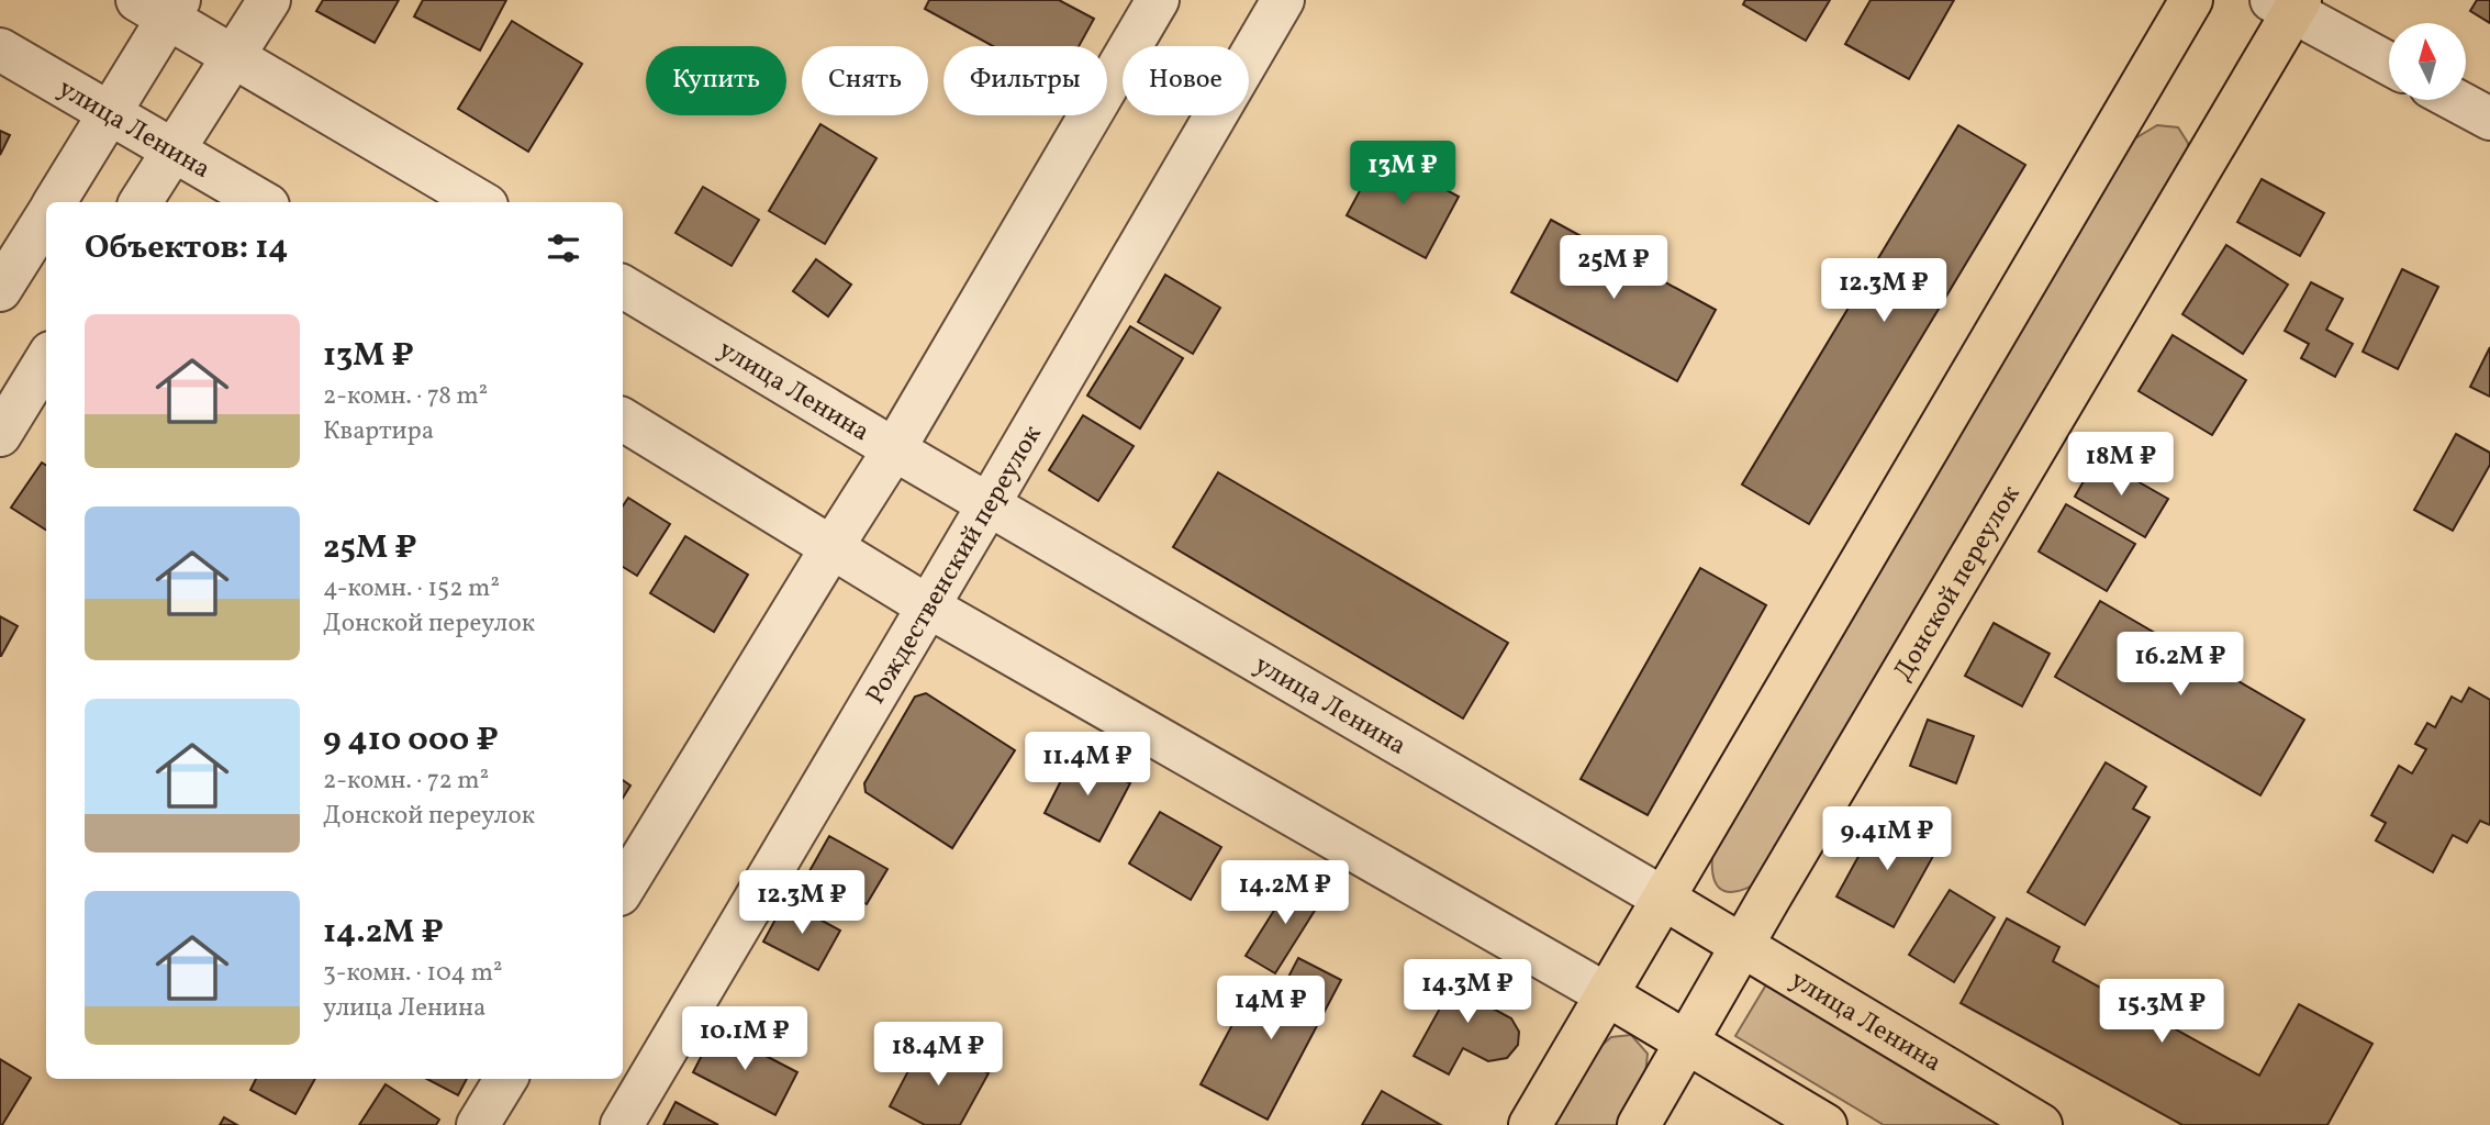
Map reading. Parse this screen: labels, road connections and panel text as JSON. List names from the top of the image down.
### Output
{
  "streets": {
    "main road": ["улица Ленина", "Донской переулок"],
    "street": ["Рождественский переулок"]
  },
  "crossings": [
    ["улица Ленина", "Рождественский переулок"],
    ["улица Ленина", "Донской переулок"]
  ],
  "north": "top",
  "page": {
    "chip": [
      "Купить",
      "Снять",
      "Фильтры",
      "Новое"
    ],
    "price": [
      "13M ₽",
      "25M ₽",
      "12.3M ₽",
      "18M ₽",
      "16.2M ₽",
      "11.4M ₽",
      "9.41M ₽",
      "14.2M ₽",
      "12.3M ₽",
      "14.3M ₽",
      "14M ₽",
      "15.3M ₽",
      "10.1M ₽",
      "18.4M ₽"
    ],
    "heading": "Объектов: 14",
    "list": [
      {
        "name": "13M ₽",
        "note": "2-комн. · 78 m² · Квартира"
      },
      {
        "name": "25M ₽",
        "note": "4-комн. · 152 m² · Донской переулок"
      },
      {
        "name": "9 410 000 ₽",
        "note": "2-комн. · 72 m² · Донской переулок"
      },
      {
        "name": "14.2M ₽",
        "note": "3-комн. · 104 m² · улица Ленина"
      }
    ]
  }
}
